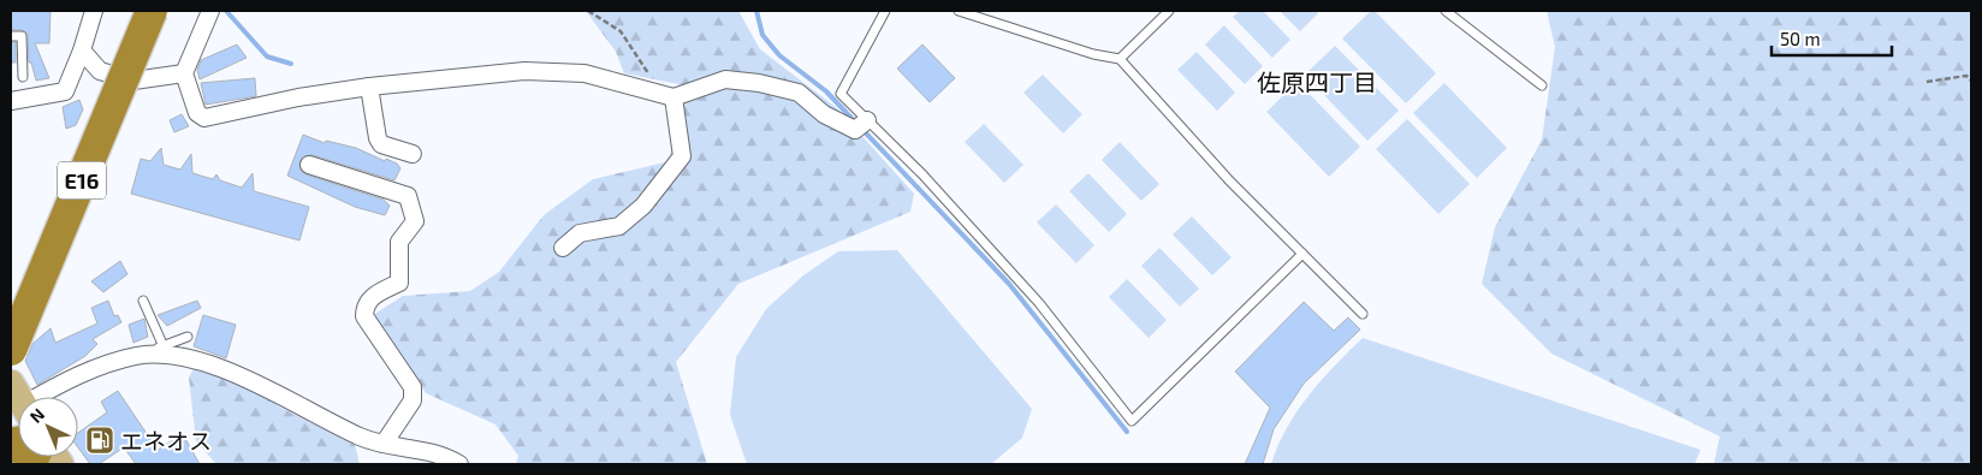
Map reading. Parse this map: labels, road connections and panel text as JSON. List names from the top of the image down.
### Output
{
  "streets": {
    "highway": ["E16"]
  },
  "districts": ["佐原四丁目"],
  "places": {
    "fuel station": ["エネオス"]
  },
  "scale_bar": "50 m",
  "north": "top left"
}
